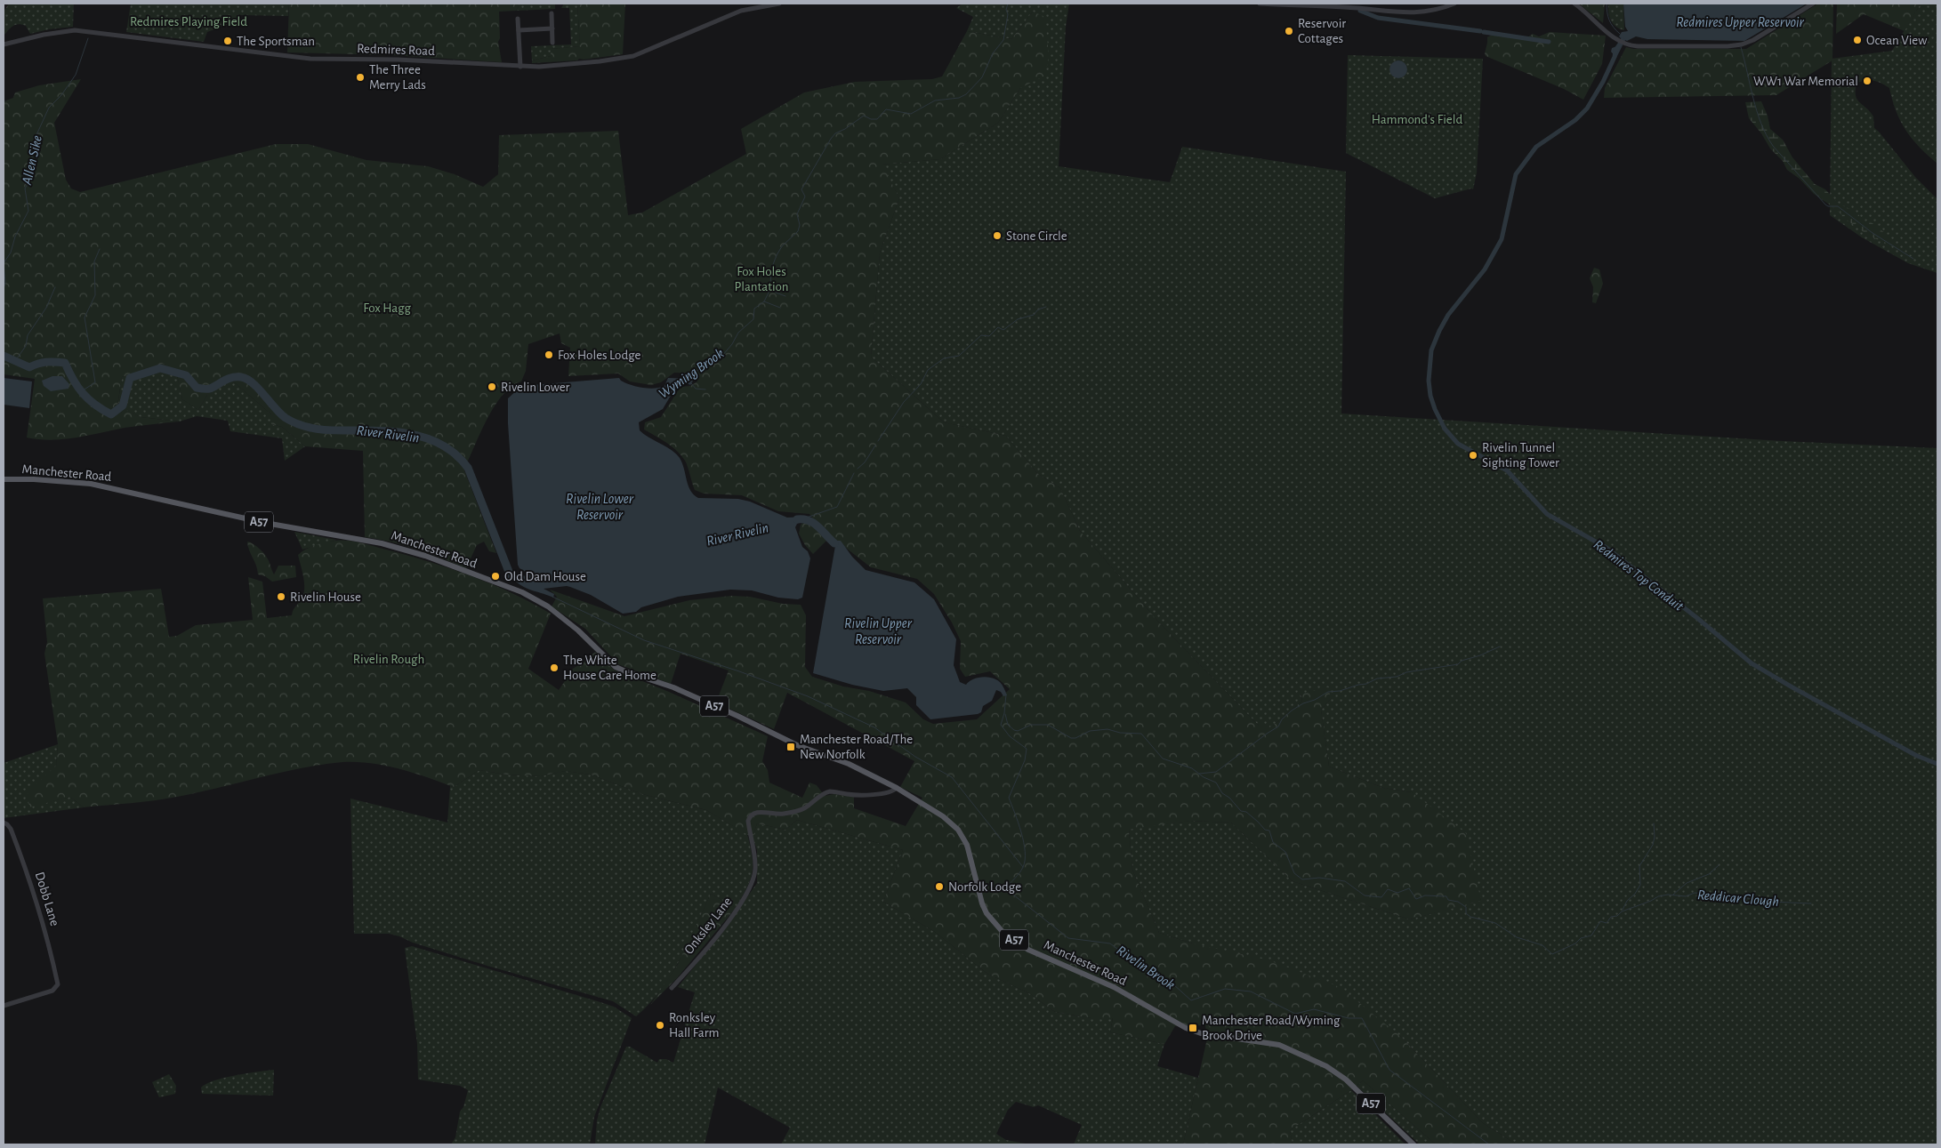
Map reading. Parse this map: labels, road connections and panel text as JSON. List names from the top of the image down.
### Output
{
  "streets": {
    "main road": ["Manchester Road", "A57"],
    "street": ["Redmires Road", "Dobb Lane", "Onksley Lane"]
  },
  "crossings": [
    ["Manchester Road", "Onksley Lane"]
  ],
  "water": [
    "Redmires Upper Reservoir",
    "Allen Sike",
    "Wyming Brook",
    "River Rivelin",
    "Rivelin Lower Reservoir",
    "Redmires Top Conduit",
    "Rivelin Upper Reservoir",
    "Reddicar Clough",
    "Rivelin Brook"
  ],
  "parks": [
    "Redmires Playing Field",
    "Hammond's Field",
    "Fox Holes Plantation",
    "Fox Hagg",
    "Rivelin Rough"
  ],
  "places": {
    "other": [
      "Reservoir Cottages",
      "Ocean View",
      "The Sportsman",
      "The Three Merry Lads",
      "WW1 War Memorial",
      "Stone Circle",
      "Fox Holes Lodge",
      "Rivelin Lower",
      "Rivelin Tunnel Sighting Tower",
      "Old Dam House",
      "Rivelin House",
      "The White House Care Home",
      "Norfolk Lodge",
      "Ronksley Hall Farm"
    ],
    "transit": ["Manchester Road/The New Norfolk", "Manchester Road/Wyming Brook Drive"]
  }
}
